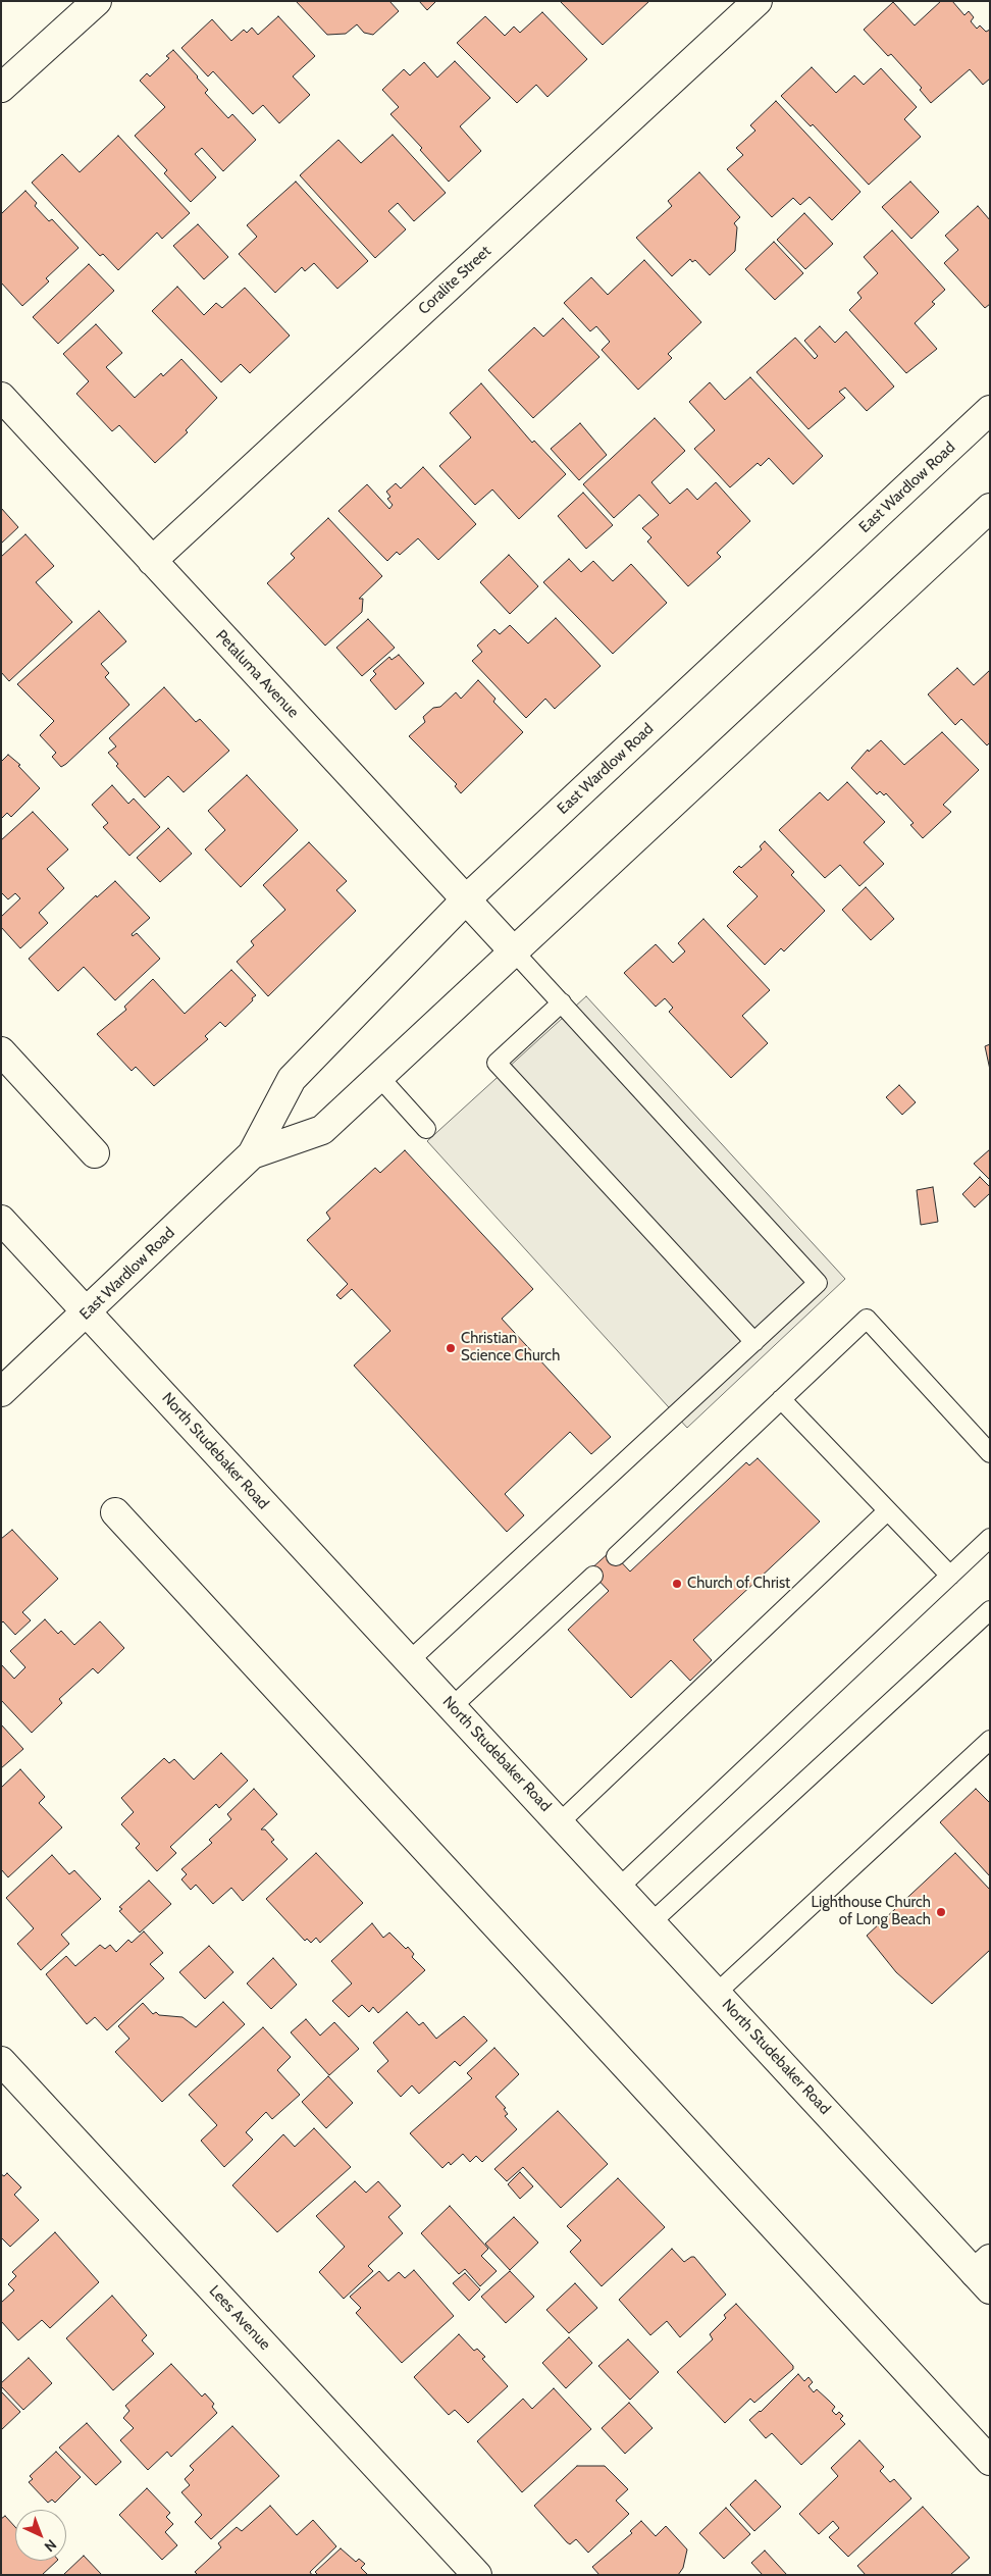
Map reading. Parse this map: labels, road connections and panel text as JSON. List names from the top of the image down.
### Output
{
  "streets": {
    "main road": [
      "Coralite Street",
      "East Wardlow Road",
      "Petaluma Avenue",
      "North Studebaker Road",
      "Lees Avenue"
    ]
  },
  "crossings": [
    ["Coralite Street", "Petaluma Avenue"],
    ["East Wardlow Road", "Petaluma Avenue"],
    ["East Wardlow Road", "North Studebaker Road"]
  ],
  "places": ["Christian Science Church", "Church of Christ", "Lighthouse Church of Long Beach"],
  "north": "bottom right"
}
